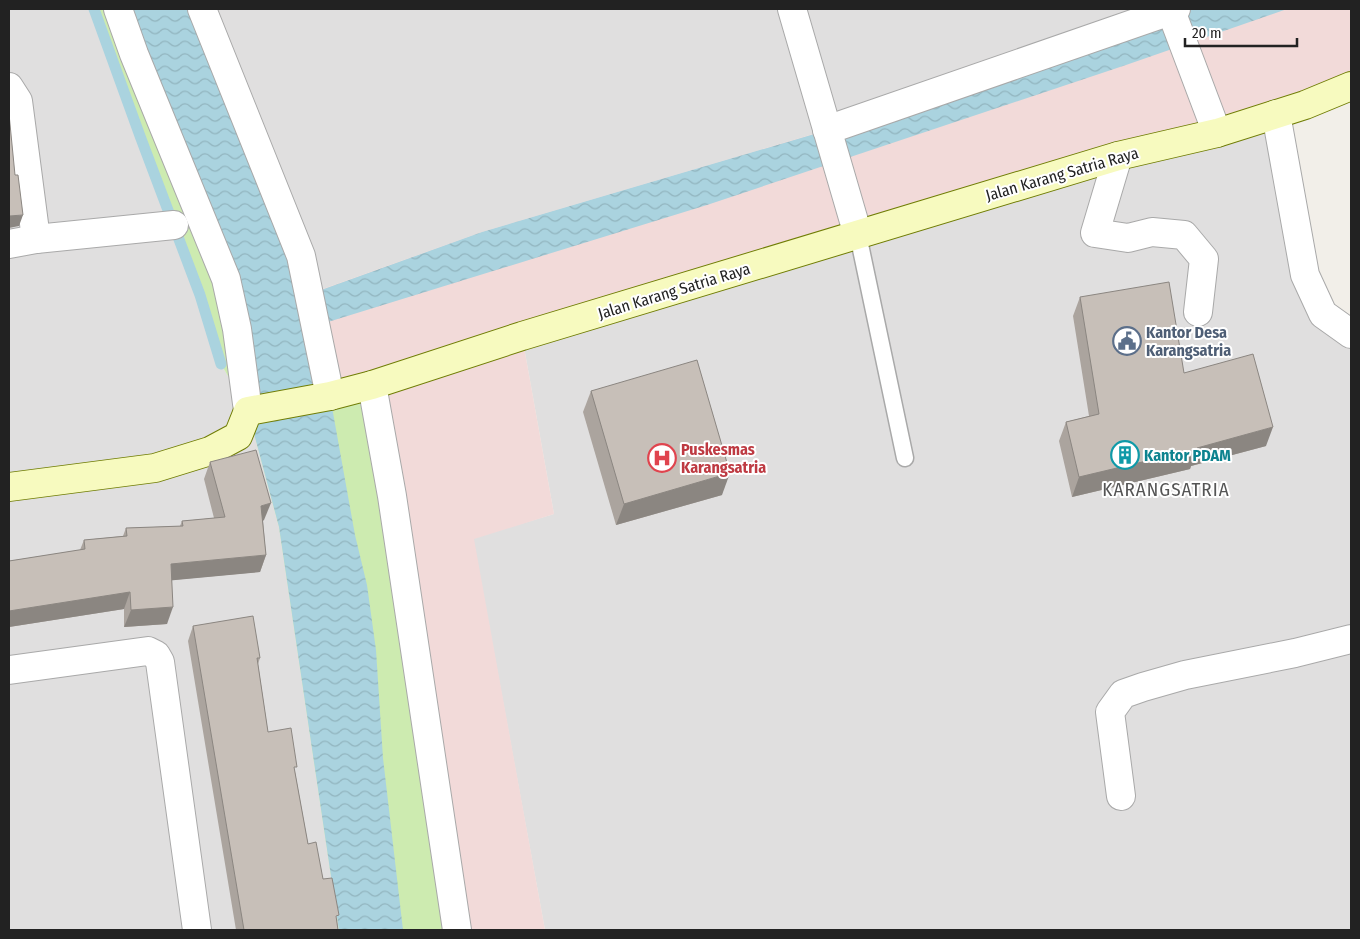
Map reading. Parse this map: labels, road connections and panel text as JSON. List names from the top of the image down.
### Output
{
  "streets": {
    "street": ["Jalan Karang Satria Raya"]
  },
  "districts": ["KARANGSATRIA"],
  "places": {
    "public building": ["Kantor Desa Karangsatria"],
    "building": ["Kantor PDAM"],
    "hospital": ["Puskesmas Karangsatria"]
  },
  "scale_bar": "20 m"
}
